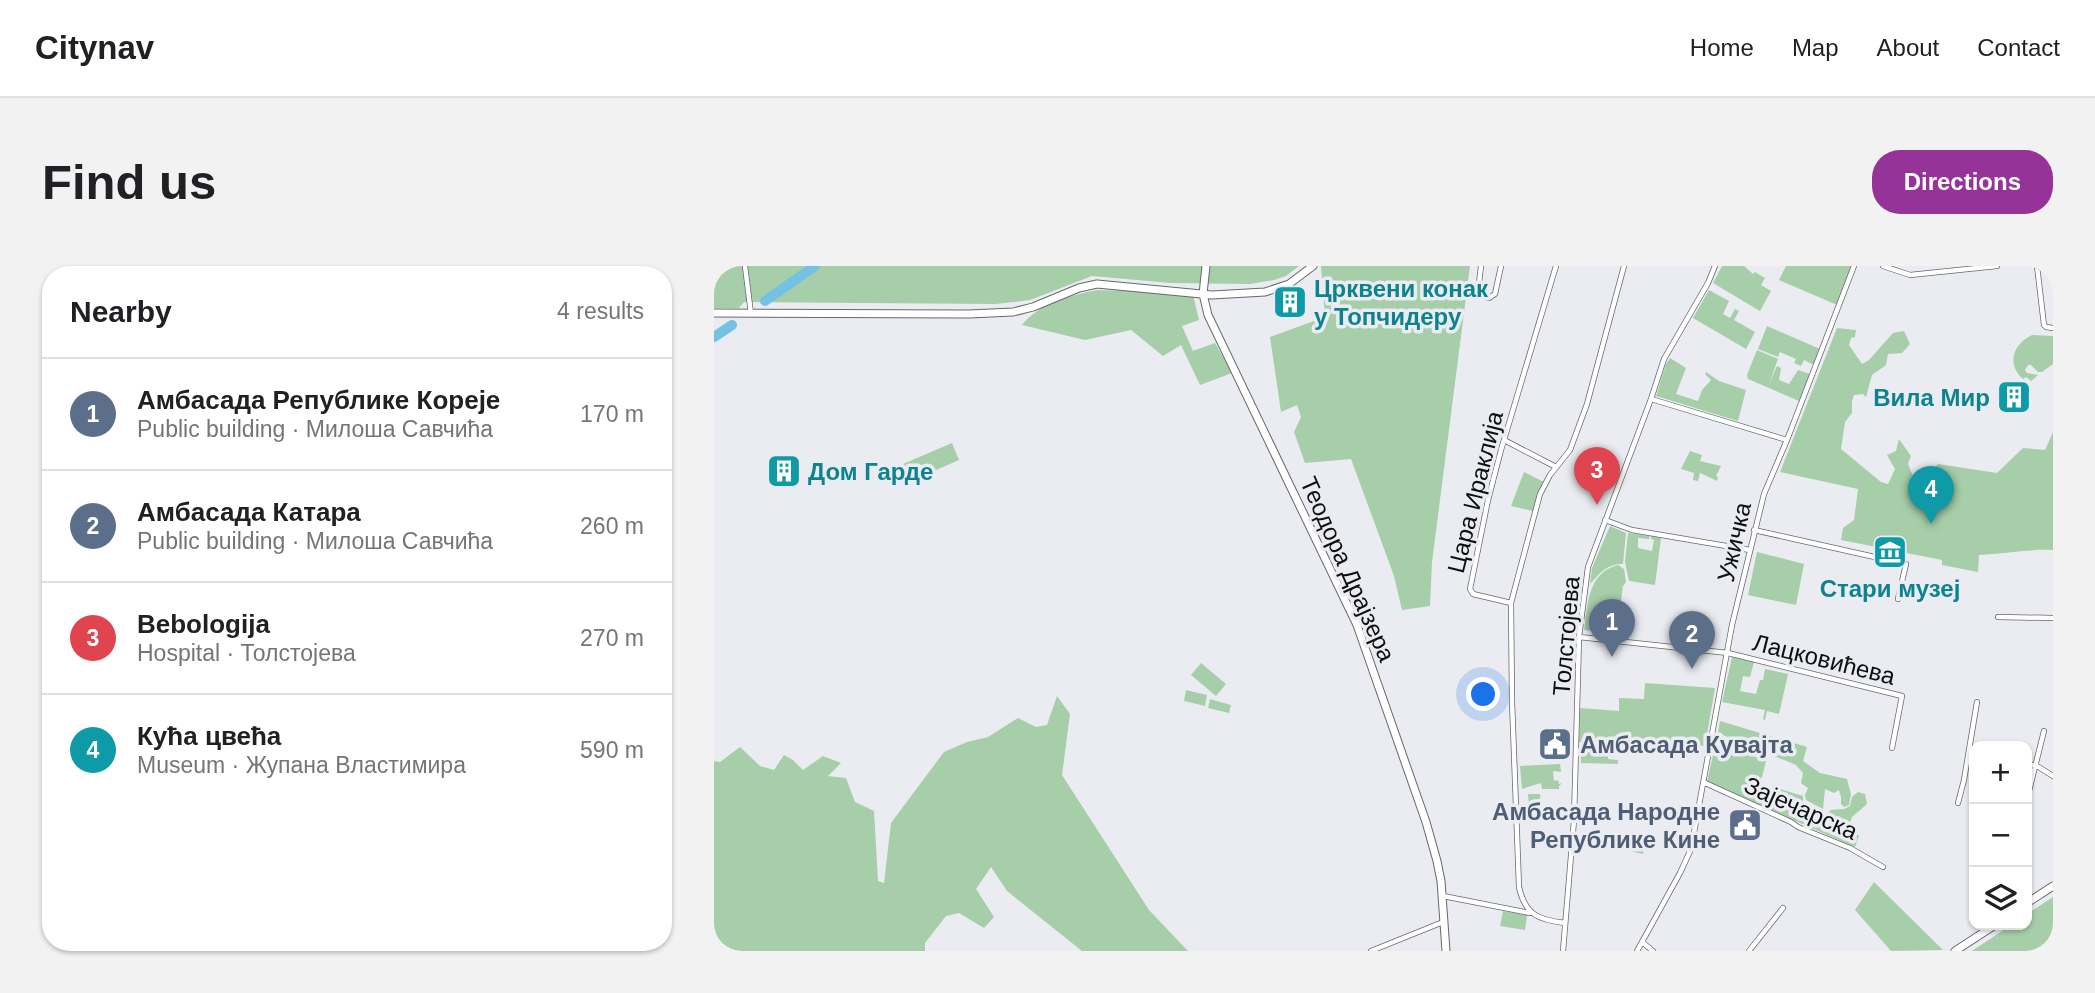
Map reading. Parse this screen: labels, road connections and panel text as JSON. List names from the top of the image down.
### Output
{
  "streets": {
    "main road": ["Теодора Драјзера"],
    "street": [
      "Цара Ираклија",
      "Ужичка",
      "Толстојева",
      "Лацковићева",
      "Зајечарска"
    ]
  },
  "crossings": [
    ["Ужичка", "Лацковићева"],
    ["Ужичка", "Зајечарска"]
  ],
  "places": {
    "building": ["Црквени конак у Топчидеру", "Вила Мир", "Дом Гарде"],
    "museum": ["Стари музеј"],
    "public building": ["Амбасада Кувајта", "Амбасада Народне Републике Кине"]
  },
  "page": {
    "header": "Citynav",
    "nav": [
      "Home",
      "Map",
      "About",
      "Contact"
    ],
    "buttons": "Directions",
    "title": "Find us",
    "heading": ["Nearby", "4 results"],
    "list": [
      {
        "mark": "1",
        "name": "Амбасада Републике Кореје",
        "note": "Public building · Милоша Савчића",
        "value": "170 m"
      },
      {
        "mark": "2",
        "name": "Амбасада Катара",
        "note": "Public building · Милоша Савчића",
        "value": "260 m"
      },
      {
        "mark": "3",
        "name": "Bebologija",
        "note": "Hospital · Толстојева",
        "value": "270 m"
      },
      {
        "mark": "4",
        "name": "Кућа цвећа",
        "note": "Museum · Жупана Властимира",
        "value": "590 m"
      }
    ],
    "pins": [
      "3",
      "4",
      "1",
      "2"
    ],
    "map_buttons": ["+", "−"]
  }
}
